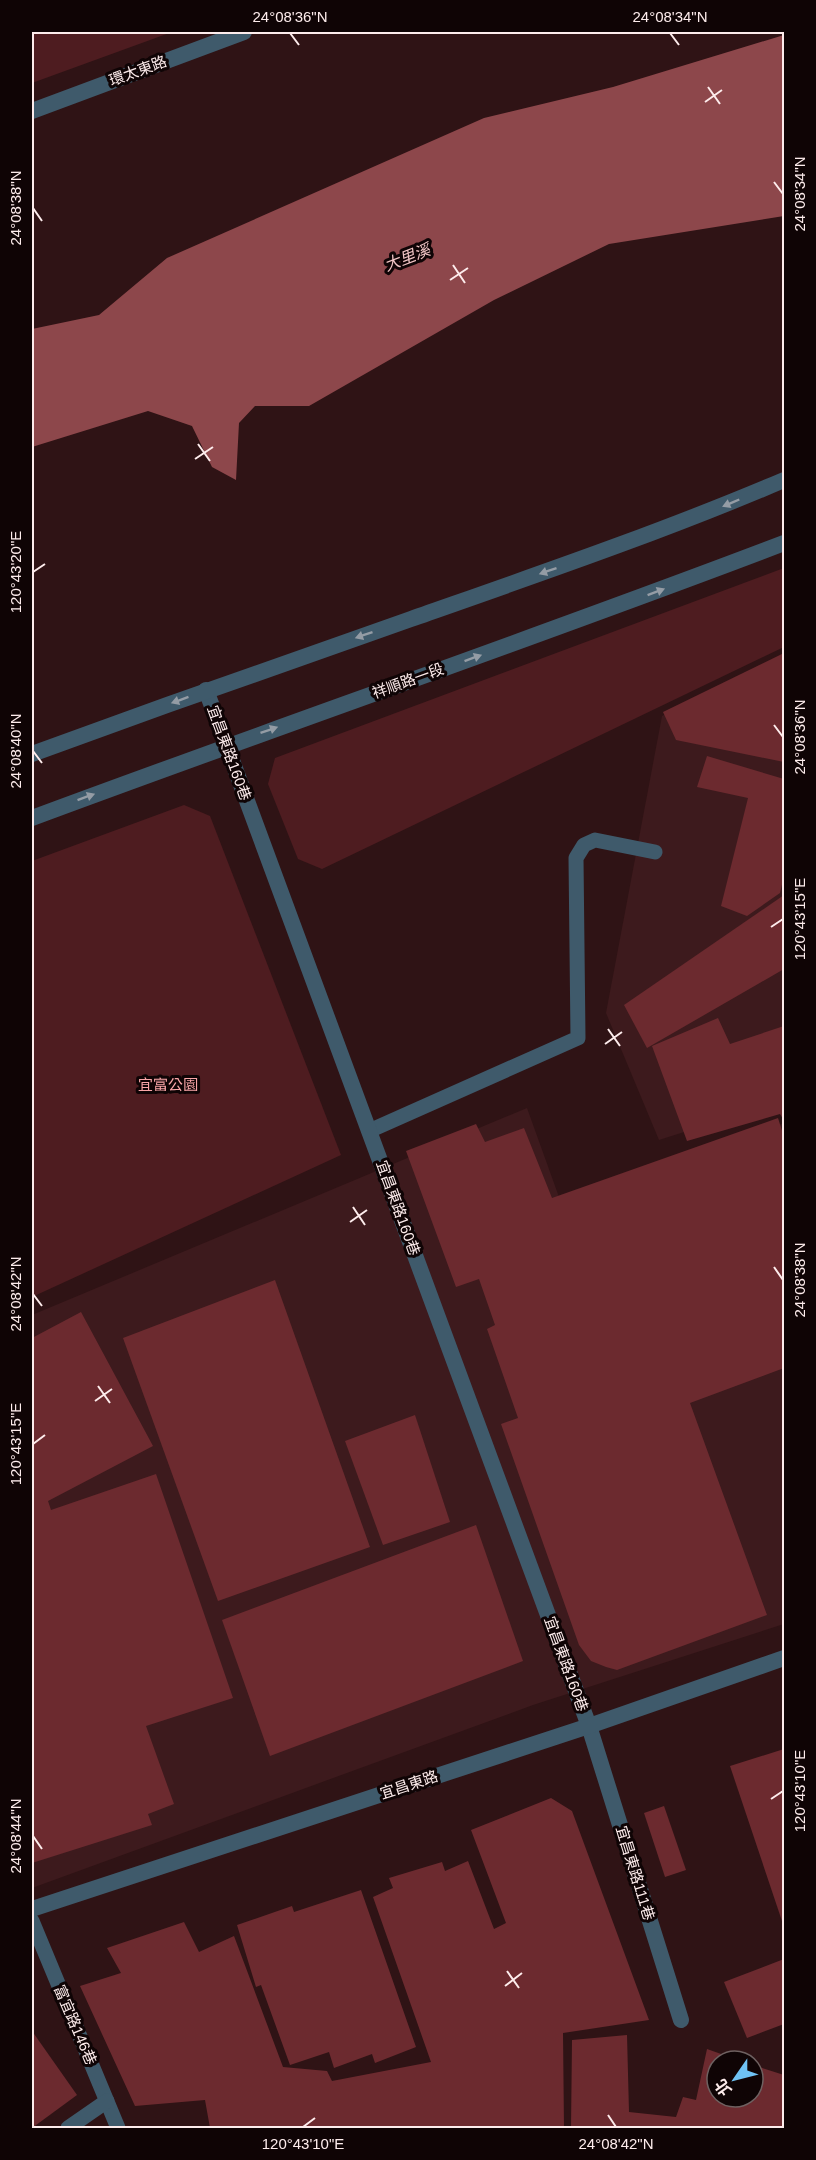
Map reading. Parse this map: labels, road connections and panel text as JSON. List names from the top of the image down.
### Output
{
  "streets": {
    "street": [
      "環太東路",
      "祥順路一段",
      "宜昌東路160巷",
      "宜昌東路",
      "宜昌東路111巷"
    ],
    "lane": ["富宜路146巷"]
  },
  "crossings": [
    ["祥順路一段", "宜昌東路160巷"],
    ["宜昌東路160巷", "宜昌東路"],
    ["宜昌東路160巷", "宜昌東路111巷"],
    ["宜昌東路", "宜昌東路111巷"]
  ],
  "water": ["大里溪"],
  "parks": ["宜富公園"],
  "north": "bottom left",
  "coordinates": [
    "24°08'36\"N",
    "24°08'34\"N",
    "24°08'38\"N",
    "120°43'20\"E",
    "24°08'40\"N",
    "120°43'15\"E",
    "24°08'42\"N",
    "120°43'10\"E",
    "24°08'44\"N"
  ]
}
